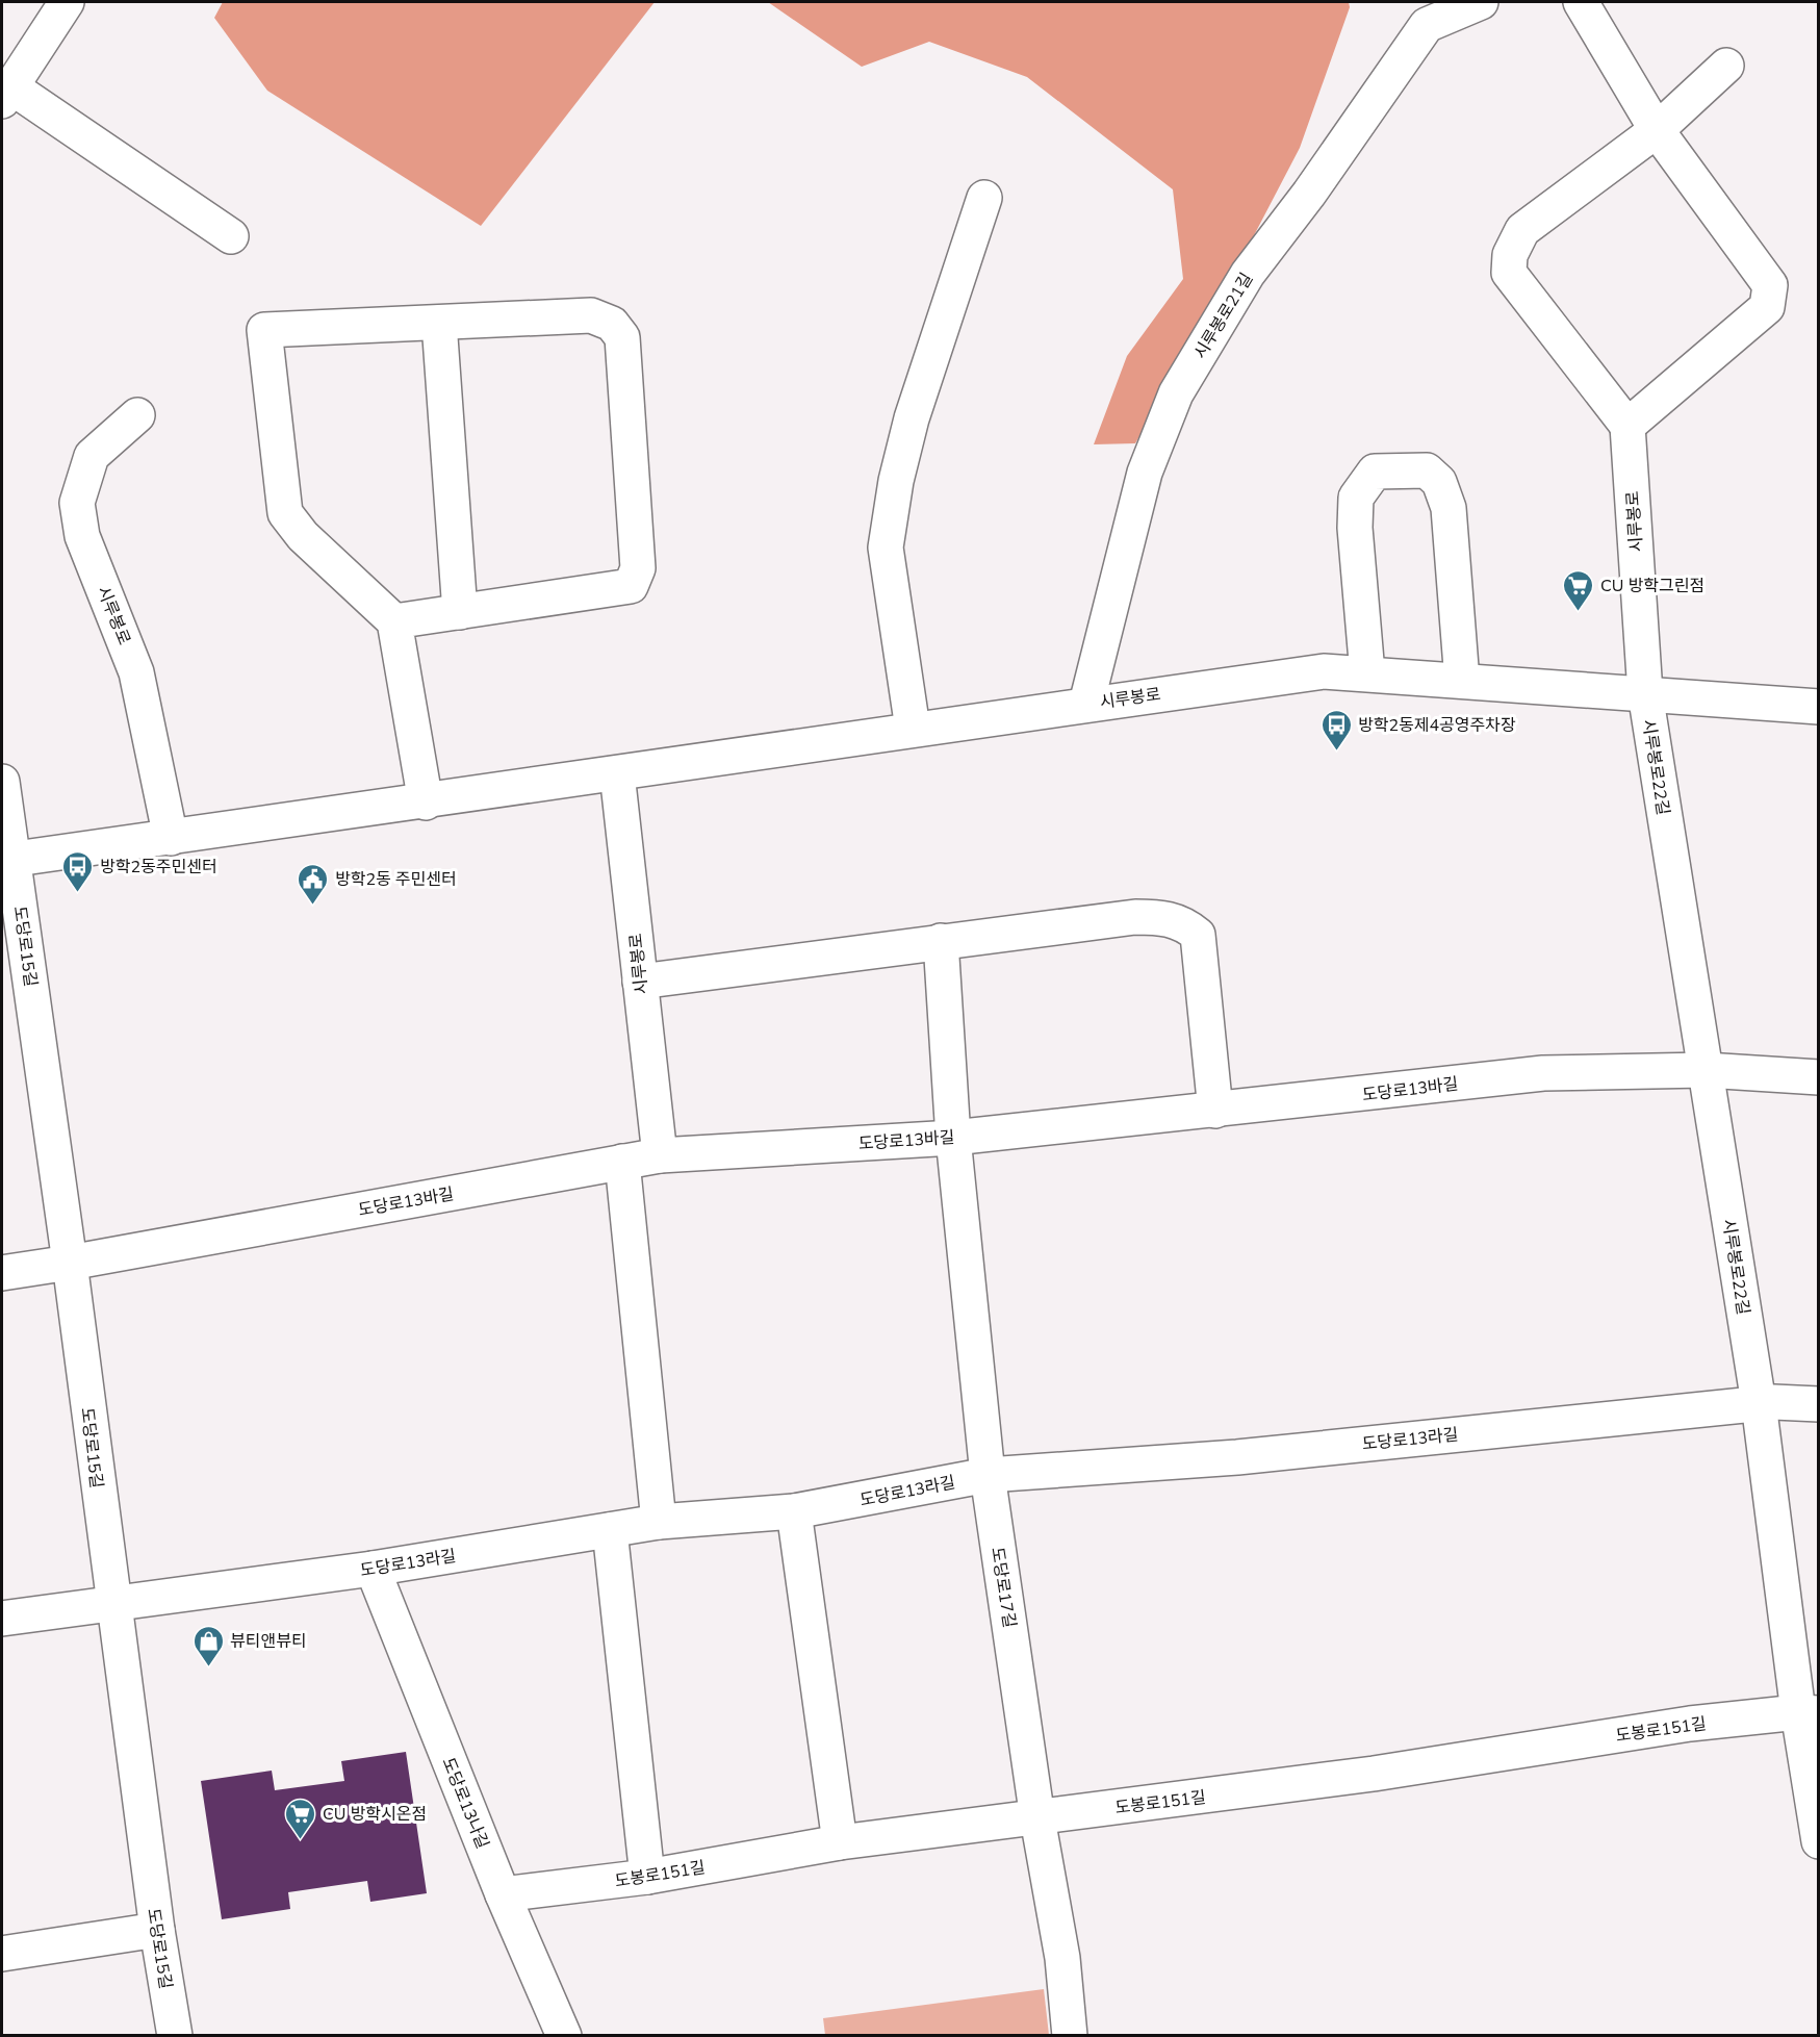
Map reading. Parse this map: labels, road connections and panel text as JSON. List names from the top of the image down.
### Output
{
  "streets": {
    "street": [
      "시루봉로21길",
      "시루봉로",
      "시루봉로22길",
      "도당로15길",
      "도당로13바길",
      "도당로13라길",
      "도당로17길",
      "도봉로151길",
      "도당로13나길"
    ]
  },
  "crossings": [
    ["시루봉로21길", "시루봉로"],
    ["시루봉로", "시루봉로22길"],
    ["시루봉로", "도당로15길"],
    ["시루봉로", "도당로13바길"],
    ["시루봉로22길", "도당로13바길"],
    ["시루봉로22길", "도당로13라길"],
    ["시루봉로22길", "도봉로151길"],
    ["도당로15길", "도당로13바길"],
    ["도당로15길", "도당로13라길"],
    ["도당로13바길", "도당로17길"],
    ["도당로13라길", "도당로17길"],
    ["도당로13라길", "도당로13나길"],
    ["도당로17길", "도봉로151길"],
    ["도봉로151길", "도당로13나길"]
  ],
  "places": {
    "supermarket": ["CU 방학그린점", "CU 방학시온점"],
    "bus stop": ["방학2동제4공영주차장", "방학2동주민센터"],
    "public building": ["방학2동 주민센터"],
    "shop": ["뷰티앤뷰티"]
  }
}
